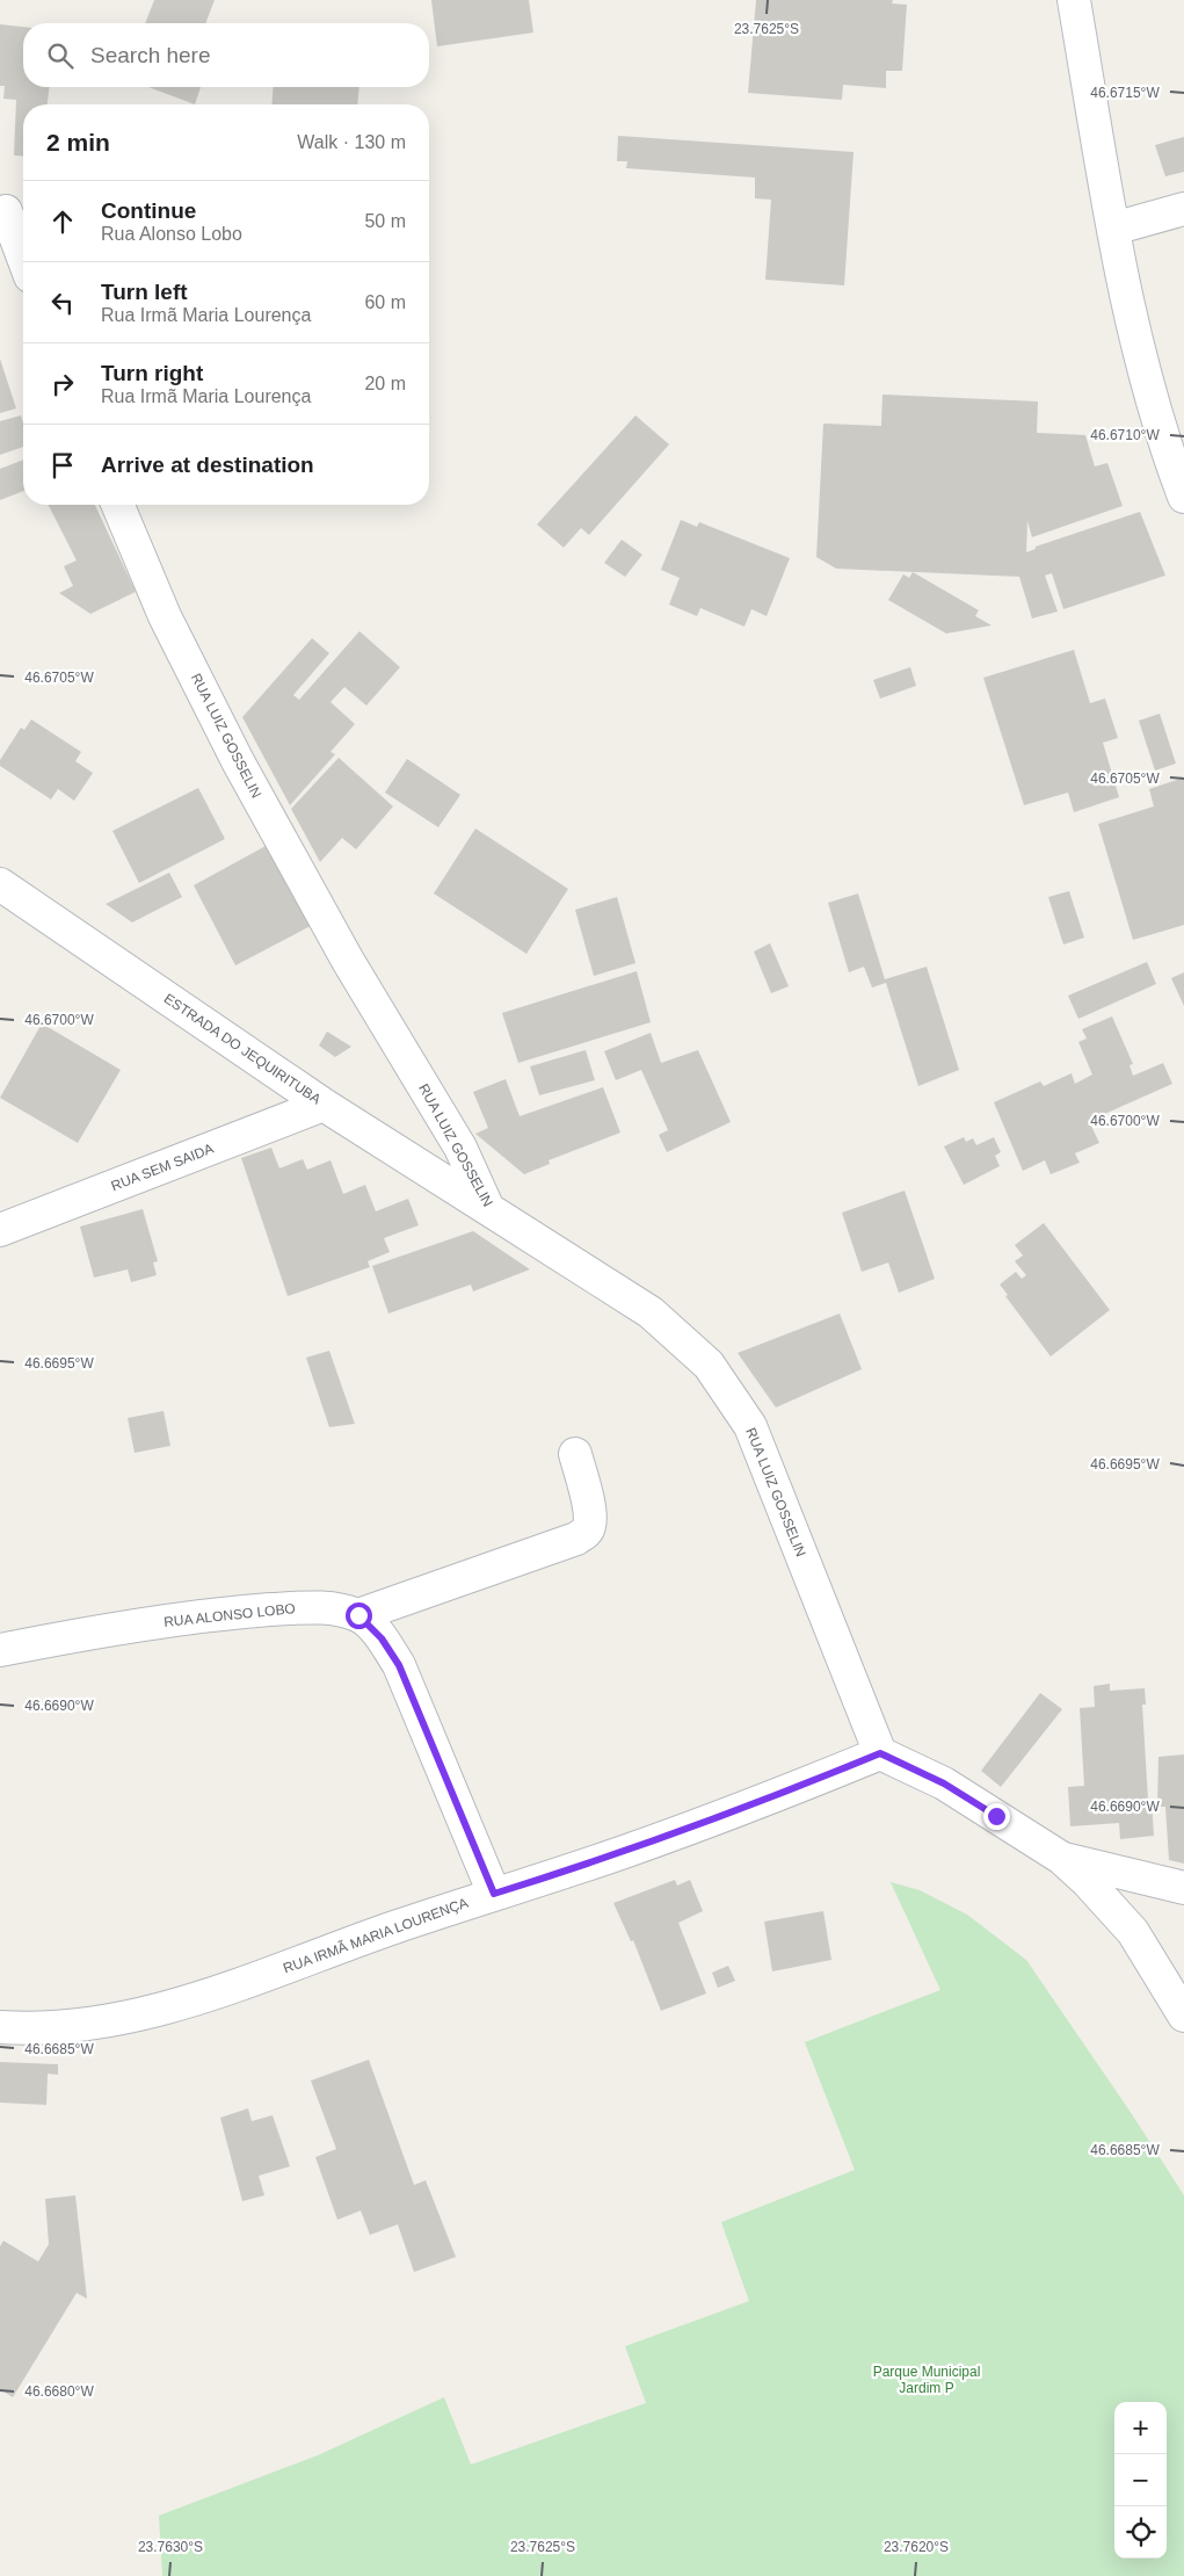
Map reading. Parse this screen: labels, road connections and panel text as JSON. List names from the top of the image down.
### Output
{
  "streets": {
    "street": [
      "RUA LUIZ GOSSELIN",
      "ESTRADA DO JEQUIRITUBA",
      "RUA SEM SAIDA",
      "RUA ALONSO LOBO",
      "RUA IRMÃ MARIA LOURENÇA"
    ]
  },
  "crossings": [
    ["RUA LUIZ GOSSELIN", "ESTRADA DO JEQUIRITUBA"],
    ["RUA LUIZ GOSSELIN", "RUA IRMÃ MARIA LOURENÇA"],
    ["ESTRADA DO JEQUIRITUBA", "RUA SEM SAIDA"]
  ],
  "parks": ["Parque Municipal Jardim P"],
  "page": {
    "search": "Search here",
    "heading": ["2 min", "Walk · 130 m"],
    "list": [
      ["Continue", "Rua Alonso Lobo", "50 m"],
      ["Turn left", "Rua Irmã Maria Lourença", "60 m"],
      ["Turn right", "Rua Irmã Maria Lourença", "20 m"],
      "Arrive at destination"
    ],
    "map_buttons": ["+", "−"]
  },
  "coordinates": [
    "23.7625°S",
    "46.6715°W",
    "46.6710°W",
    "46.6705°W",
    "46.6700°W",
    "46.6695°W",
    "46.6690°W",
    "46.6685°W",
    "46.6680°W",
    "23.7630°S",
    "23.7620°S"
  ]
}
